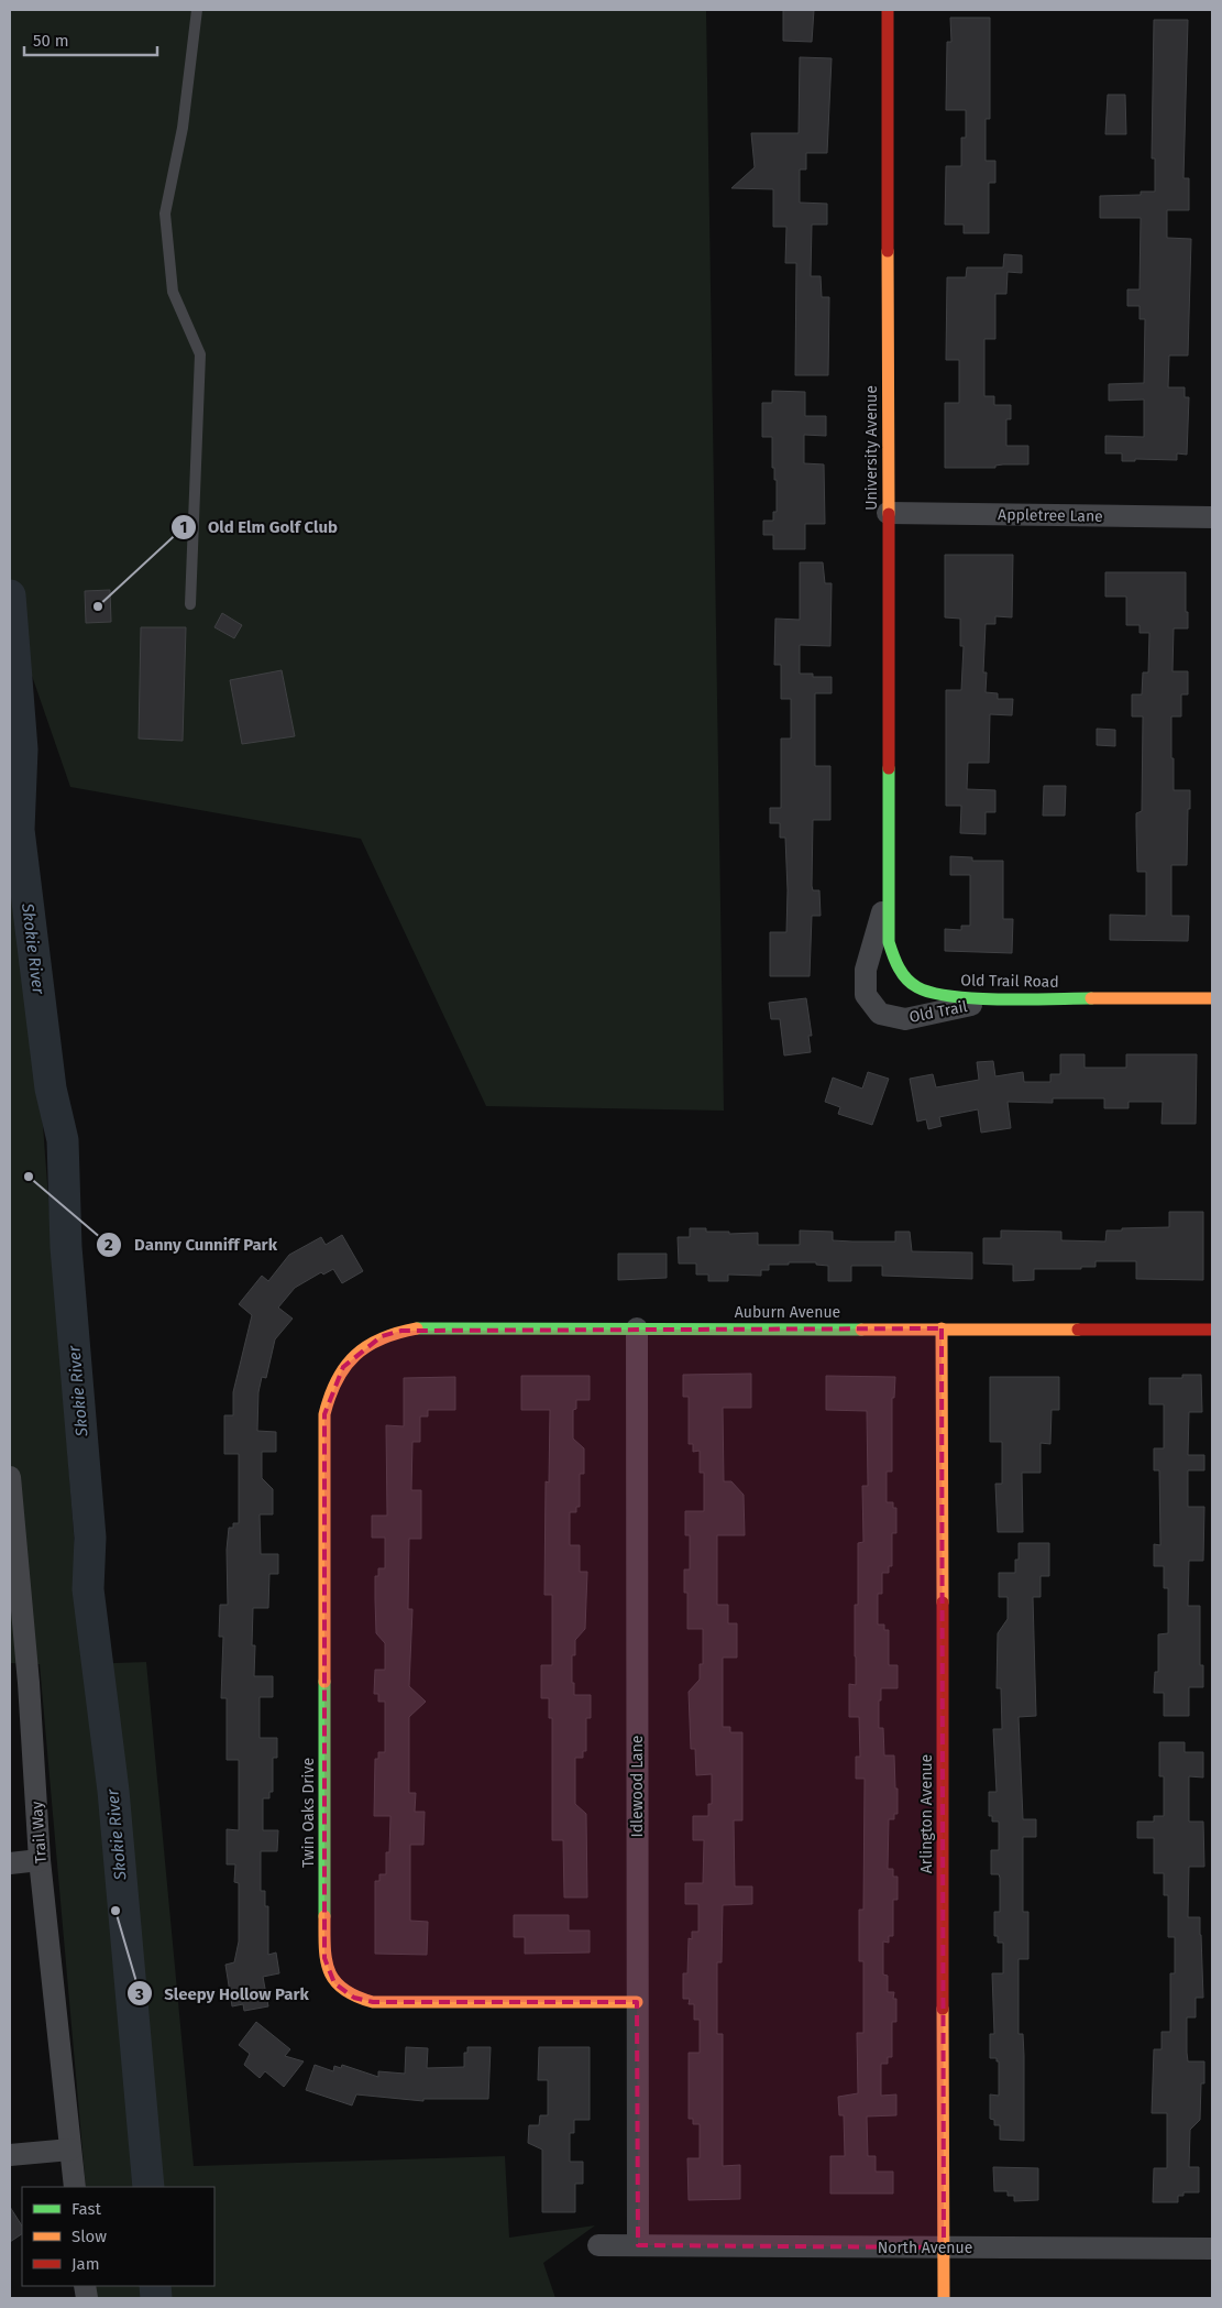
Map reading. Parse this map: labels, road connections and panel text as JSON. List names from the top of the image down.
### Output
{
  "streets": {
    "street": [
      "University Avenue",
      "Appletree Lane",
      "Old Trail Road",
      "Old Trail",
      "Auburn Avenue",
      "Idlewood Lane",
      "Twin Oaks Drive",
      "Arlington Avenue",
      "Trail Way",
      "North Avenue"
    ]
  },
  "crossings": [
    ["University Avenue", "Appletree Lane"],
    ["University Avenue", "Old Trail Road"],
    ["University Avenue", "Old Trail"],
    ["Old Trail Road", "Old Trail"],
    ["Auburn Avenue", "Idlewood Lane"],
    ["Auburn Avenue", "Twin Oaks Drive"],
    ["Auburn Avenue", "Arlington Avenue"],
    ["Idlewood Lane", "Twin Oaks Drive"],
    ["Idlewood Lane", "North Avenue"],
    ["Arlington Avenue", "North Avenue"]
  ],
  "water": ["Skokie River"],
  "places": ["Old Elm Golf Club", "Danny Cunniff Park", "Sleepy Hollow Park"],
  "legend": ["Fast", "Slow", "Jam"],
  "scale_bar": "50 m"
}
